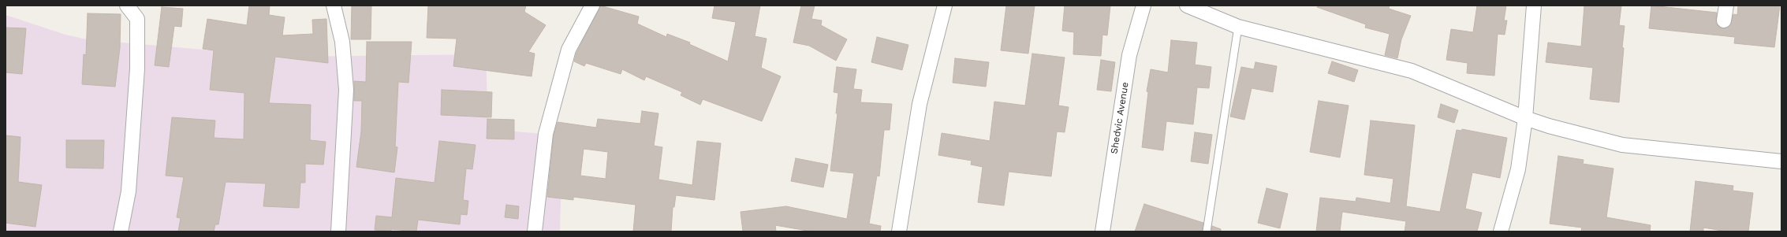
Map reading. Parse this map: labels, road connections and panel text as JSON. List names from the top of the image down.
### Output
{
  "streets": {
    "street": ["Shedvic Avenue"]
  }
}
